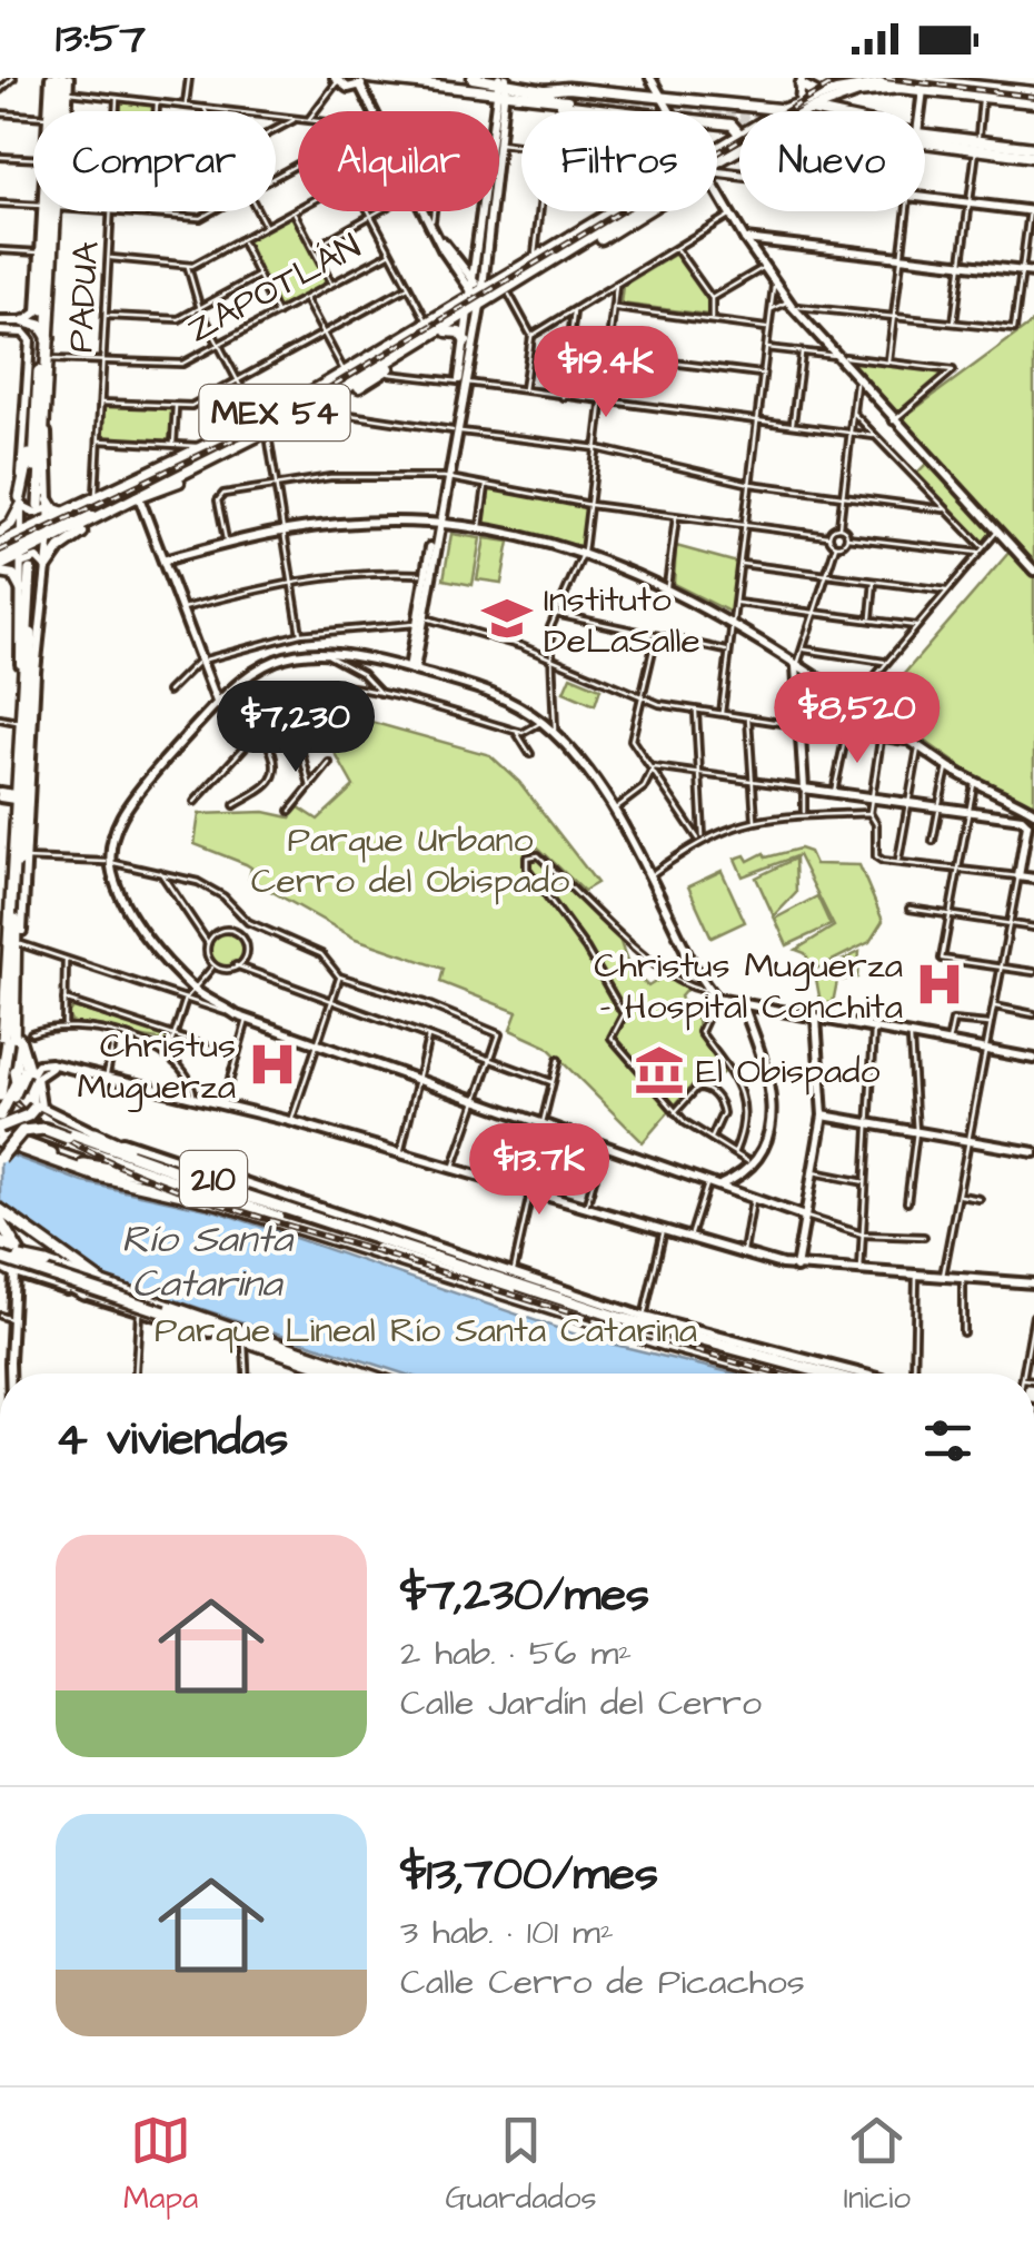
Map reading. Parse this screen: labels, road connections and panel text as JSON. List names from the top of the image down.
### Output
{
  "streets": {
    "highway": ["210"],
    "main road": ["MEX 54"],
    "street": ["ZAPOTLÁN", "PADUA"]
  },
  "crossings": [
    ["ZAPOTLÁN", "PADUA"],
    ["PADUA", "MEX 54"]
  ],
  "water": ["Río Santa Catarina"],
  "parks": ["Parque Urbano Cerro del Obispado", "Parque Lineal Río Santa Catarina"],
  "places": {
    "school or university": ["Instituto DeLaSalle"],
    "hospital": ["Christus Muguerza - Hospital Conchita", "Christus Muguerza"],
    "museum": ["El Obispado"]
  },
  "page": {
    "status": "13:57",
    "chip": [
      "Comprar",
      "Alquilar",
      "Filtros",
      "Nuevo"
    ],
    "price": [
      "$19.4K",
      "$8,520",
      "$7,230",
      "$13.7K"
    ],
    "heading": "4 viviendas",
    "list": [
      {
        "name": "$7,230/mes",
        "note": "2 hab. · 56 m² · Calle Jardín del Cerro"
      },
      {
        "name": "$13,700/mes",
        "note": "3 hab. · 101 m² · Calle Cerro de Picachos"
      }
    ],
    "tabs": ["Mapa", "Guardados", "Inicio"]
  }
}
